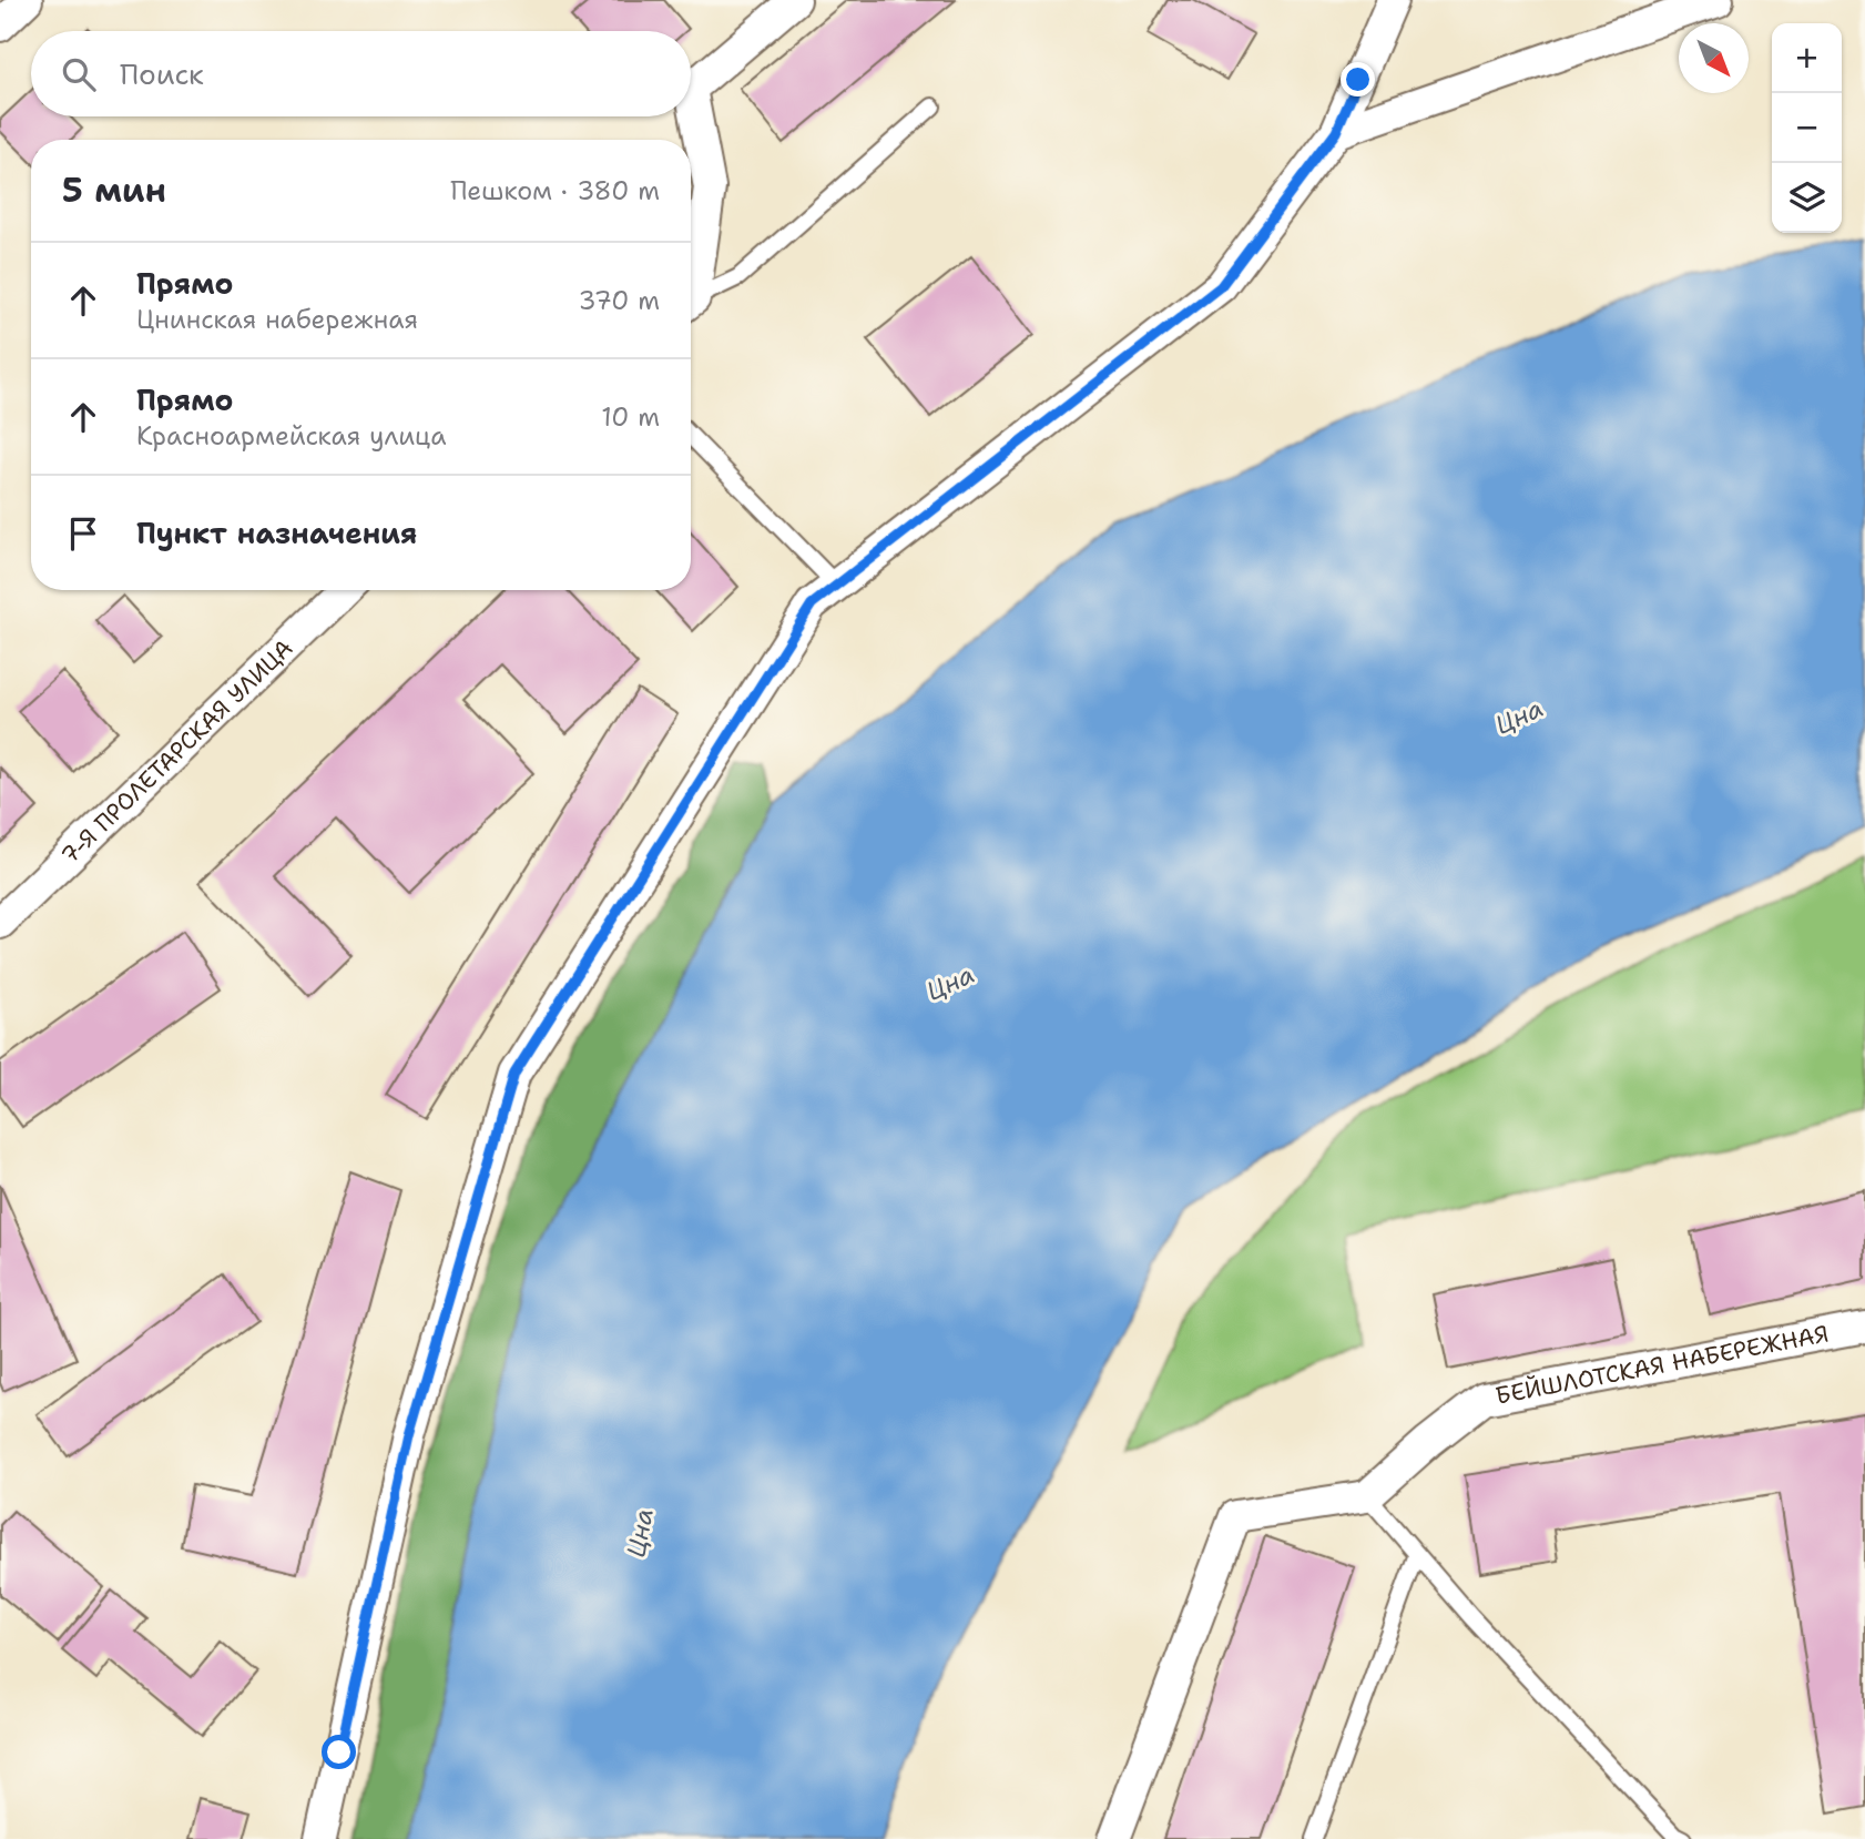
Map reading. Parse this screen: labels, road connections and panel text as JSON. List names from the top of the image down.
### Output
{
  "streets": {
    "street": ["7-Я ПРОЛЕТАРСКАЯ УЛИЦА", "БЕЙШЛОТСКАЯ НАБЕРЕЖНАЯ"]
  },
  "water": ["Цна"],
  "north": "bottom right",
  "page": {
    "map_buttons": ["+", "−"],
    "search": "Поиск",
    "heading": ["5 мин", "Пешком · 380 m"],
    "list": [
      ["Прямо", "Цнинская набережная", "370 m"],
      ["Прямо", "Красноармейская улица", "10 m"],
      "Пункт назначения"
    ]
  }
}
